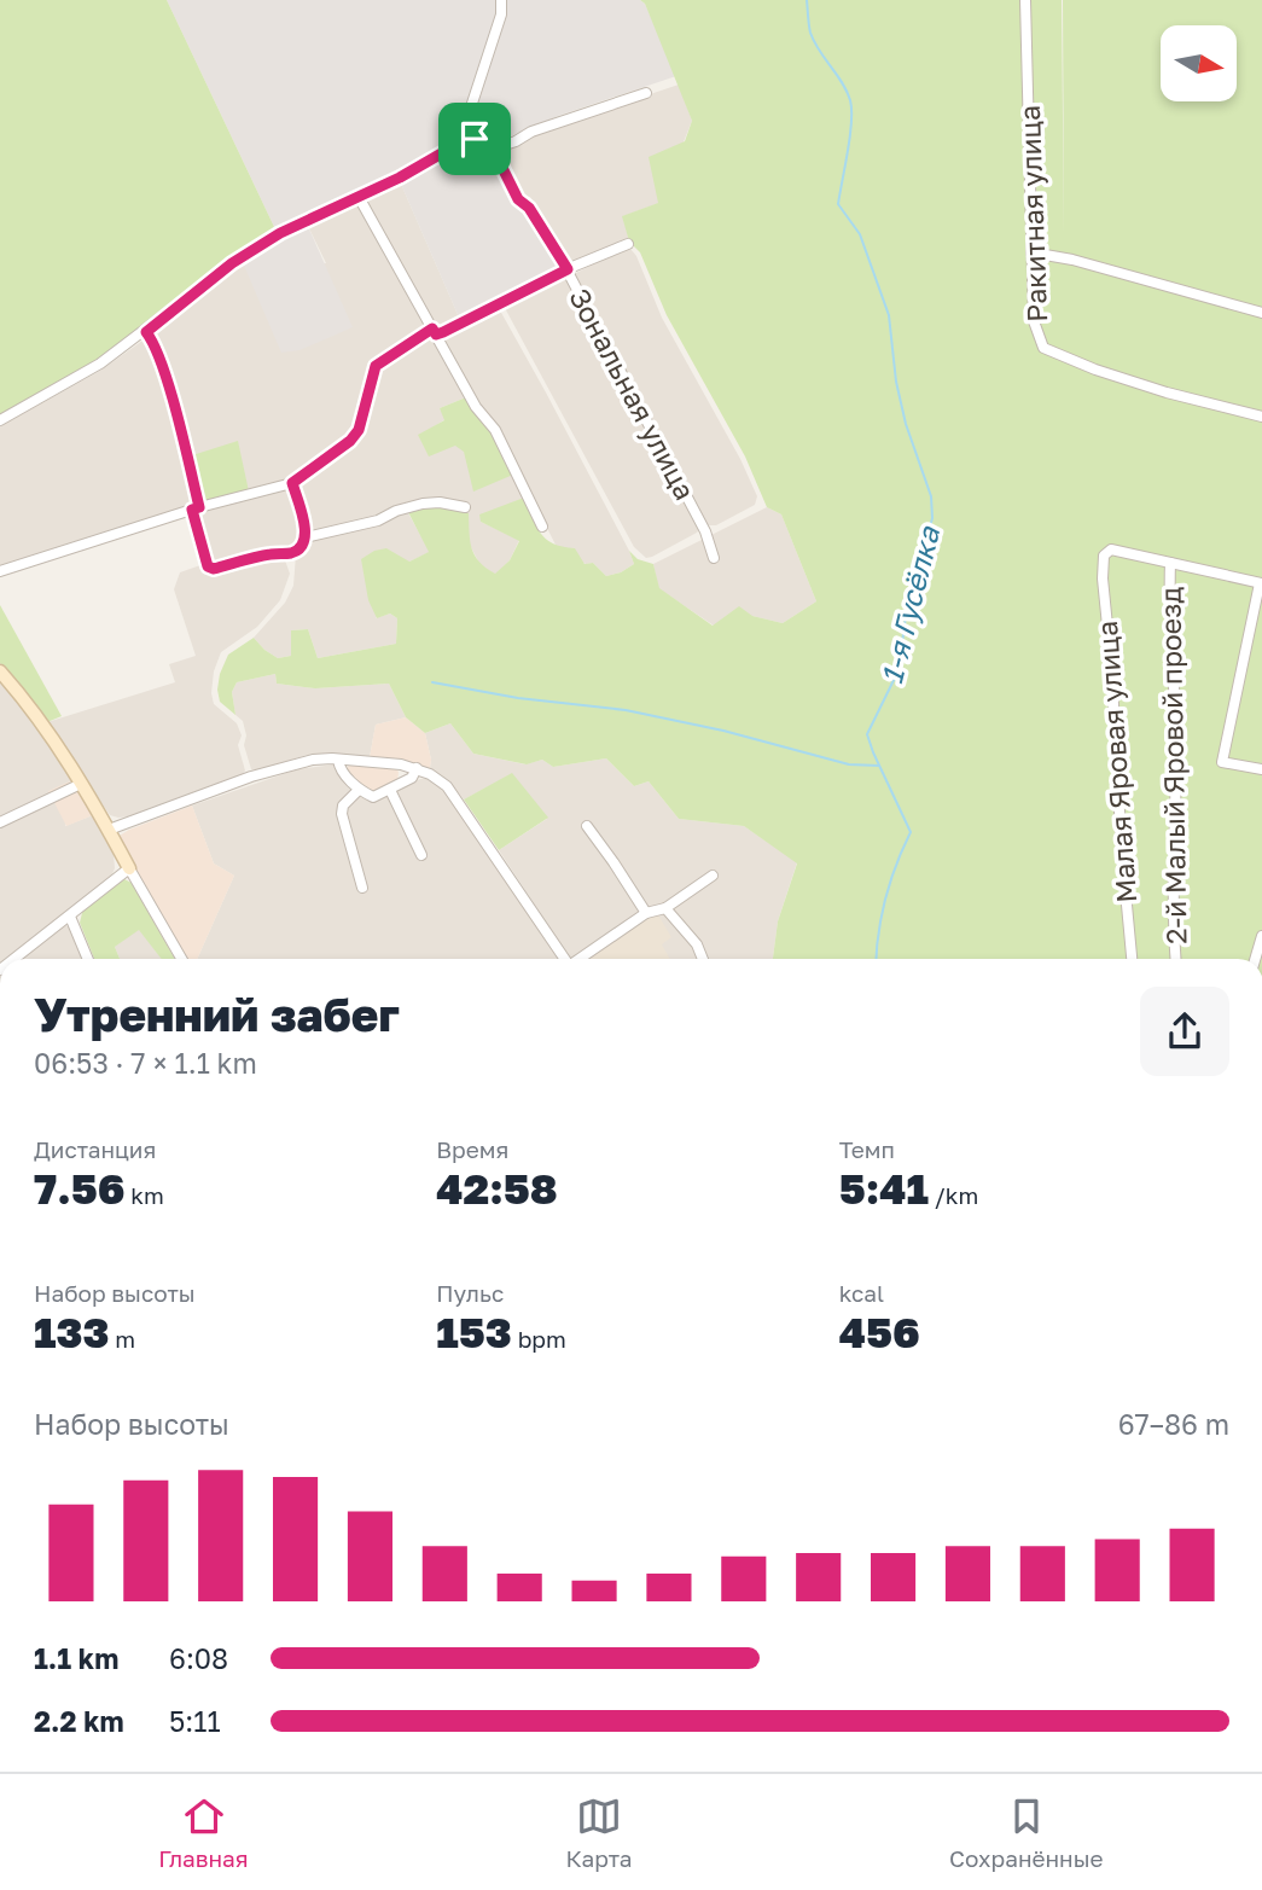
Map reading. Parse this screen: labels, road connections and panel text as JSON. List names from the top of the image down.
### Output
{
  "streets": {
    "street": [
      "Ракитная улица",
      "Зональная улица",
      "Малая Яровая улица",
      "2-й Малый Яровой проезд"
    ]
  },
  "crossings": [
    ["Малая Яровая улица", "2-й Малый Яровой проезд"]
  ],
  "water": ["1-я Гусёлка"],
  "north": "right",
  "page": {
    "heading": ["Утренний забег", "06:53 · 7 × 1.1 km"],
    "stats": [
      ["Дистанция", "7.56 km"],
      ["Время", "42:58"],
      ["Темп", "5:41 /km"],
      ["Набор высоты", "133 m"],
      ["Пульс", "153 bpm"],
      ["kcal", "456"]
    ],
    "chart": ["Набор высоты", "67–86 m"],
    "list": [
      {
        "name": "1.1 km",
        "note": "6:08"
      },
      {
        "name": "2.2 km",
        "note": "5:11"
      }
    ],
    "tabs": ["Главная", "Карта", "Сохранённые"]
  }
}
